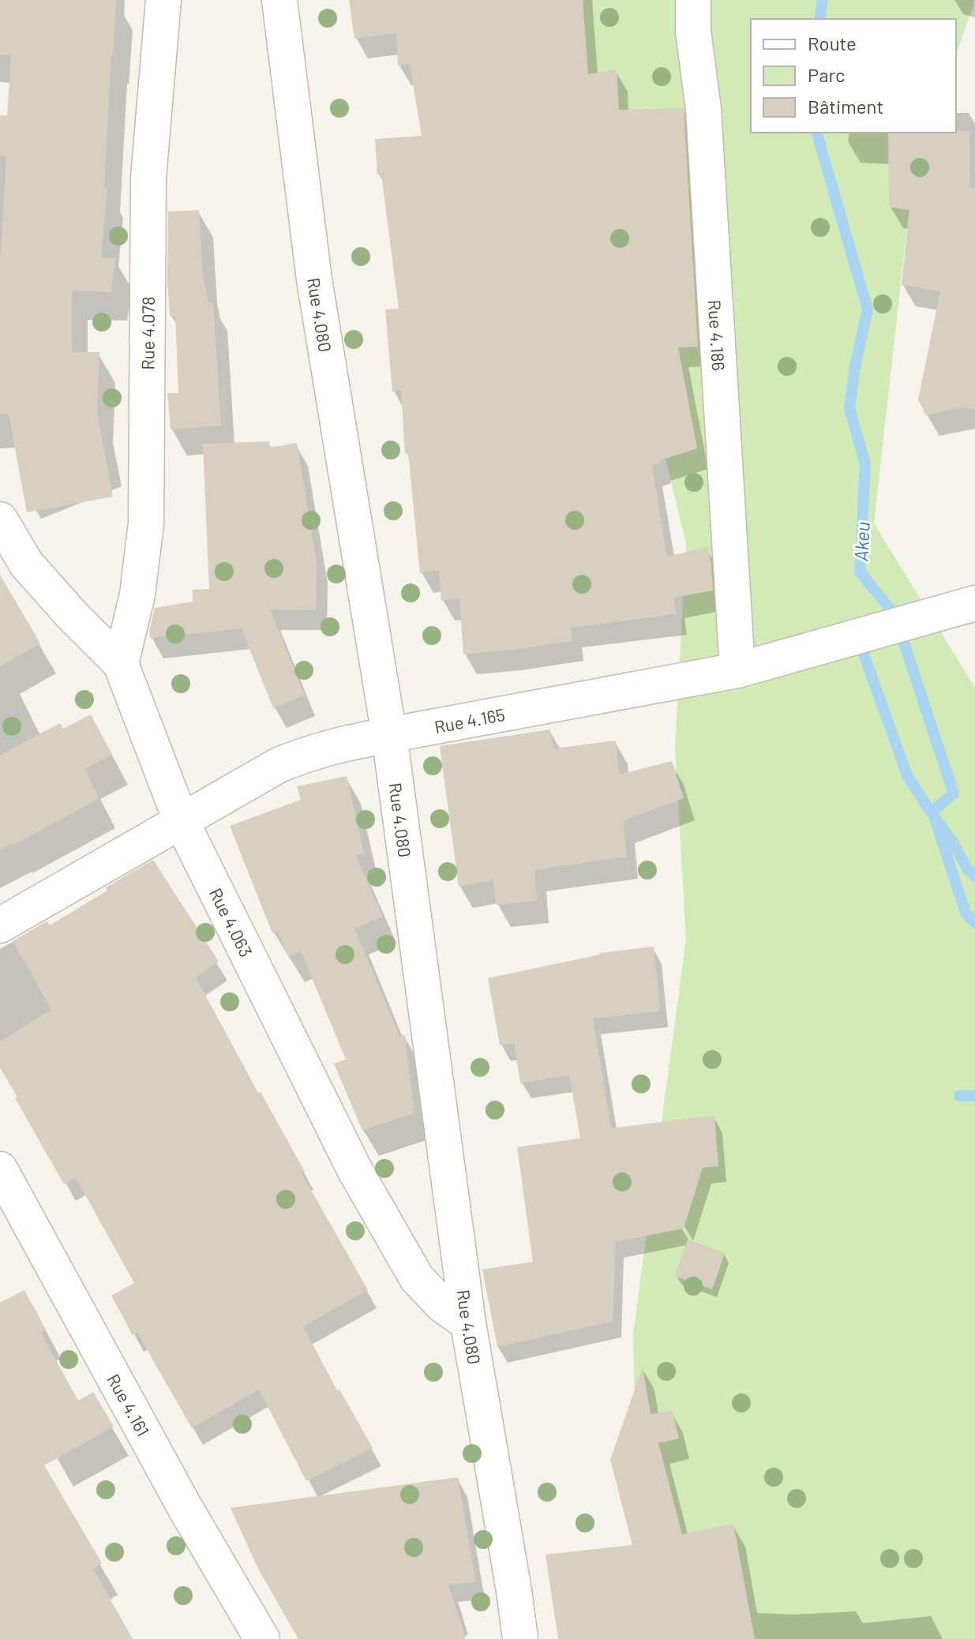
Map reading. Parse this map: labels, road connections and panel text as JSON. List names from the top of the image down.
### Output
{
  "streets": {
    "street": [
      "Rue 4.080",
      "Rue 4.078",
      "Rue 4.186",
      "Rue 4.165",
      "Rue 4.063",
      "Rue 4.161"
    ]
  },
  "crossings": [
    ["Rue 4.080", "Rue 4.165"],
    ["Rue 4.080", "Rue 4.063"],
    ["Rue 4.078", "Rue 4.063"],
    ["Rue 4.186", "Rue 4.165"],
    ["Rue 4.165", "Rue 4.063"]
  ],
  "water": ["Akeu"],
  "legend": ["Route", "Parc", "Bâtiment"]
}
